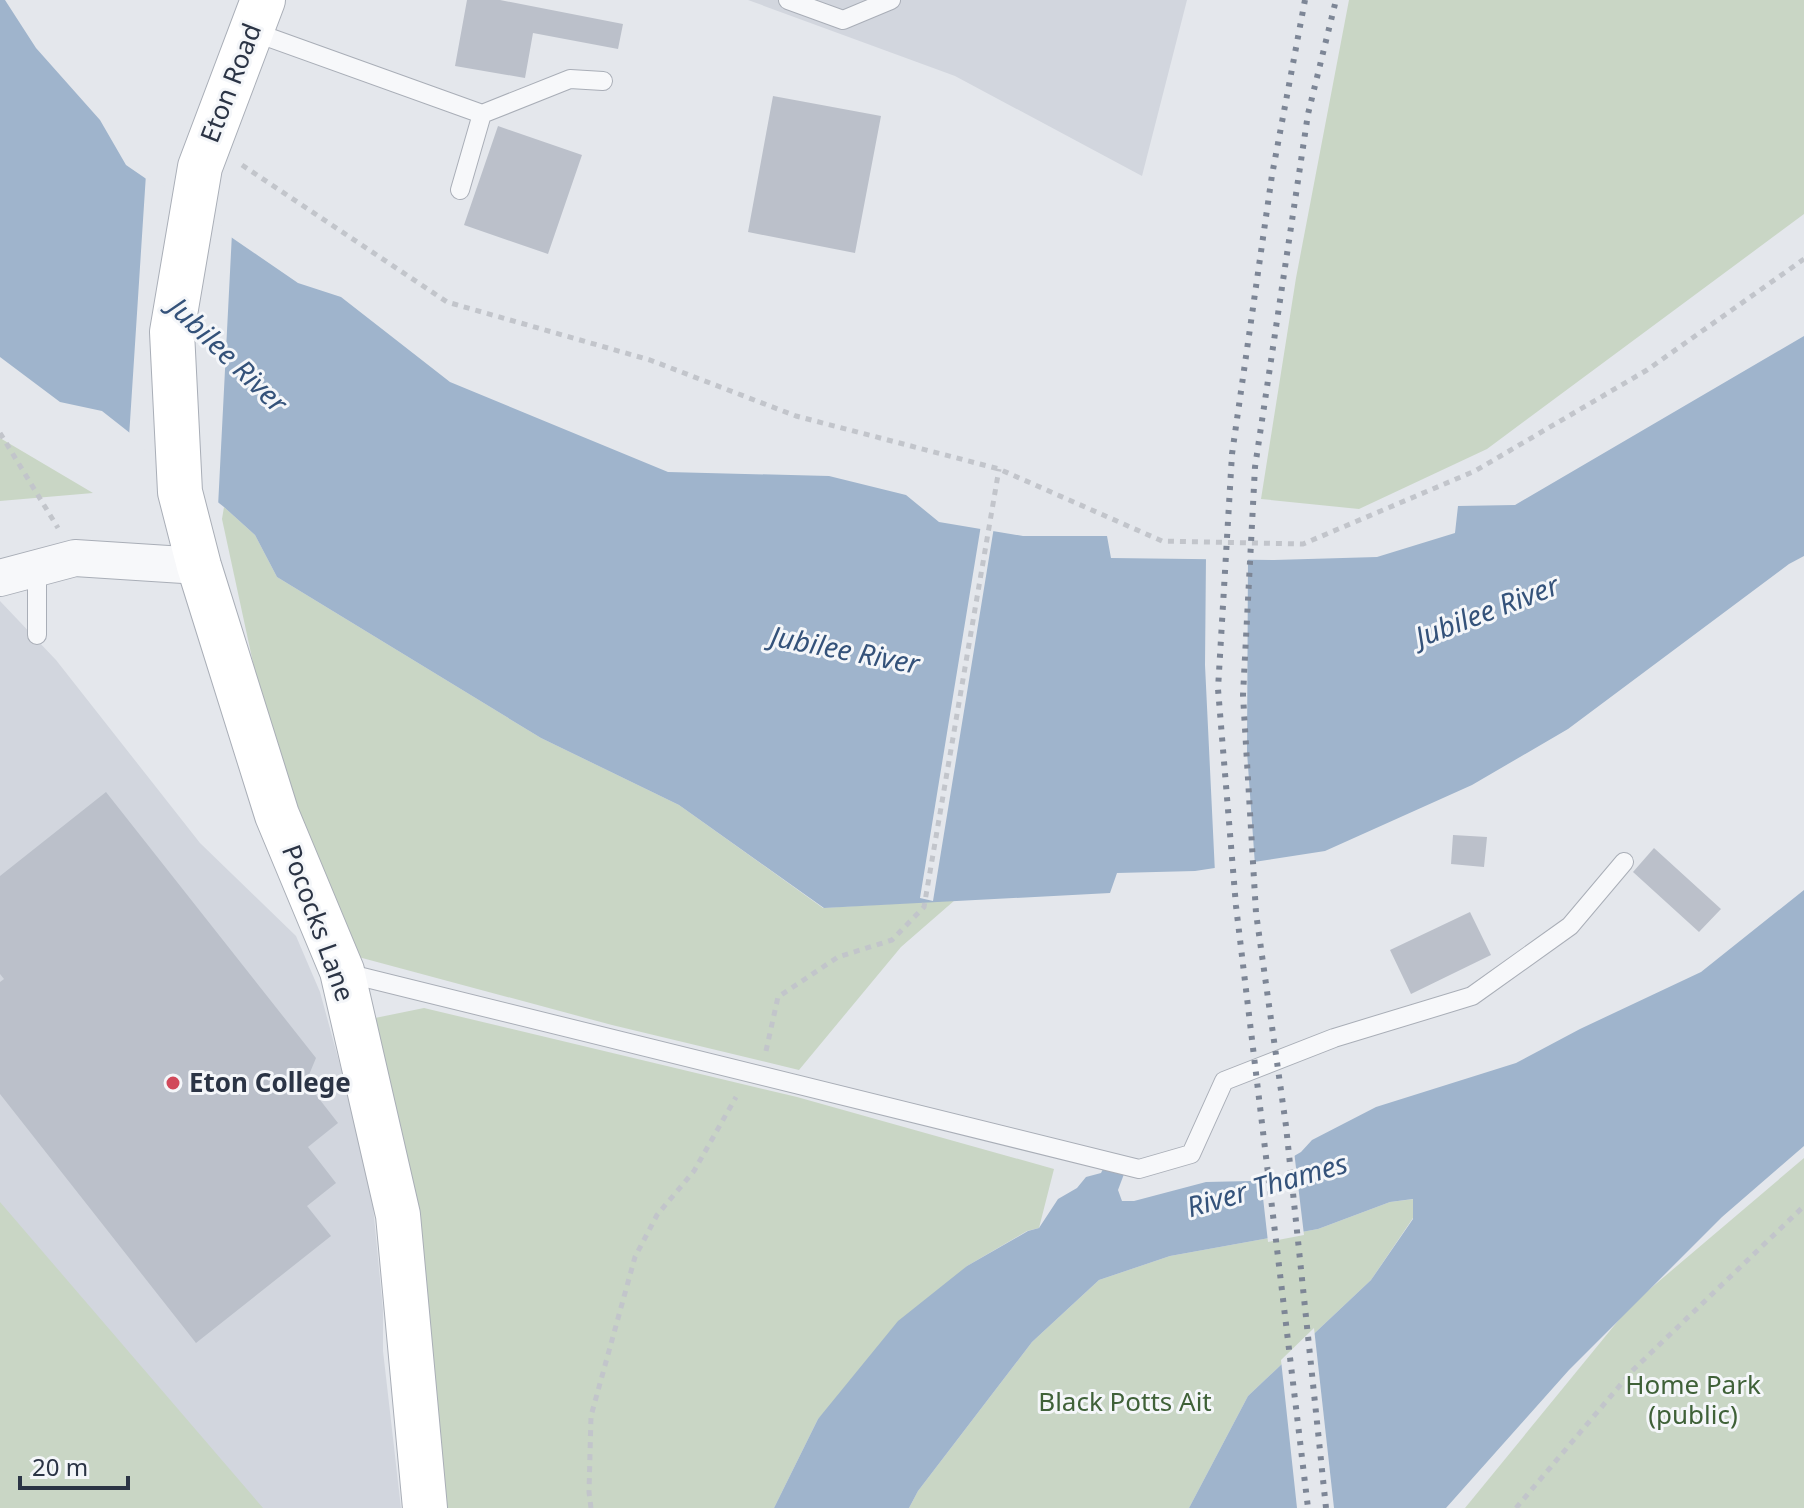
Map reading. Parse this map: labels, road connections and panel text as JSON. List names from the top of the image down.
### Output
{
  "streets": {
    "main road": ["Eton Road", "Pococks Lane"]
  },
  "crossings": [
    ["Eton Road", "Pococks Lane"]
  ],
  "water": ["Jubilee River", "River Thames"],
  "parks": ["Home Park (public)", "Black Potts Ait"],
  "places": ["Eton College"],
  "scale_bar": "20 m"
}
